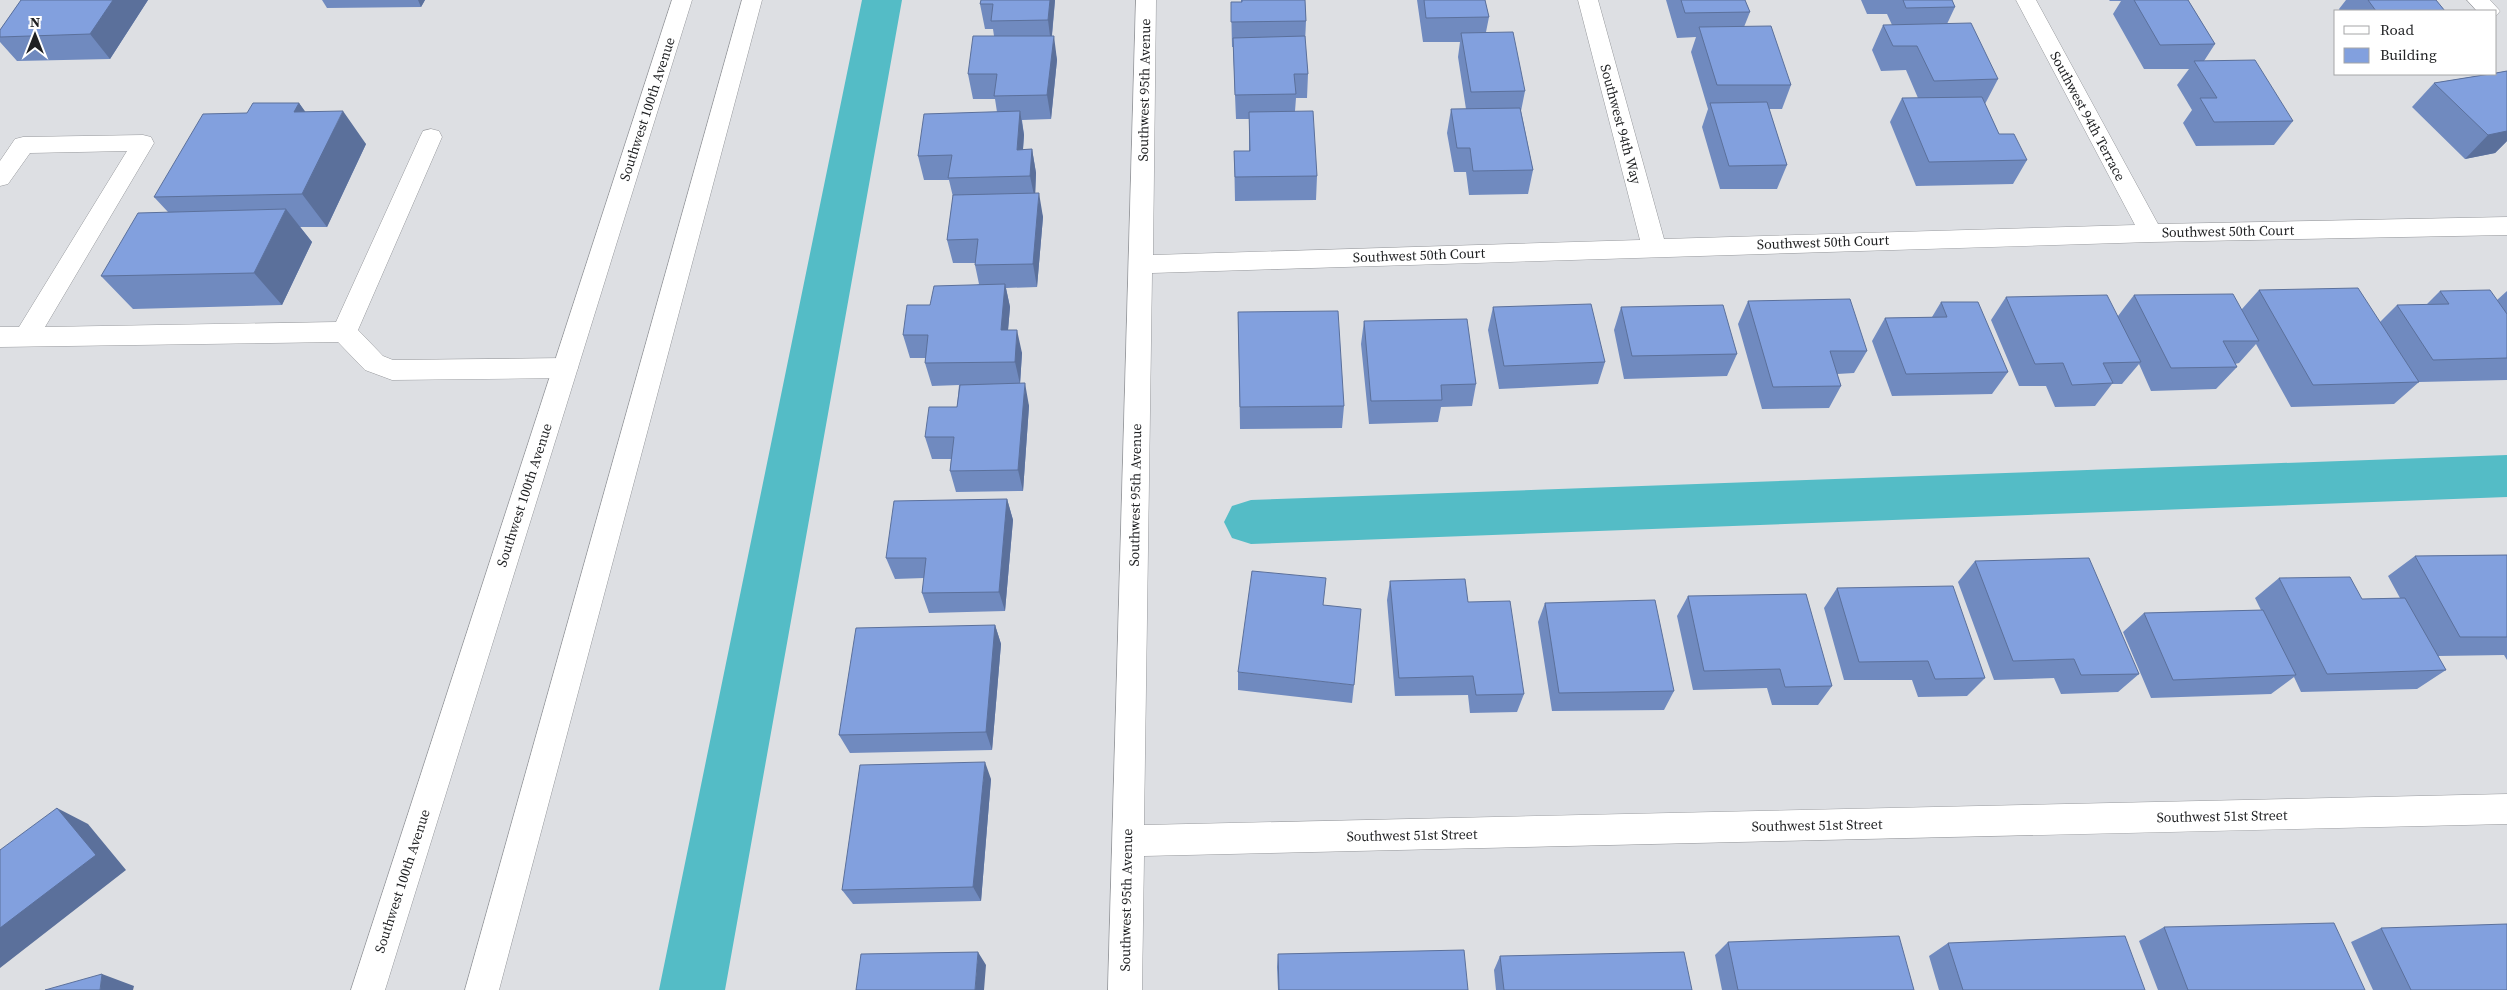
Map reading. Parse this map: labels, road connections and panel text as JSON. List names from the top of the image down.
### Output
{
  "streets": {
    "street": [
      "Southwest 95th Avenue",
      "Southwest 100th Avenue",
      "Southwest 94th Terrace",
      "Southwest 94th Way",
      "Southwest 50th Court",
      "Southwest 51st Street"
    ]
  },
  "crossings": [
    ["Southwest 95th Avenue", "Southwest 50th Court"],
    ["Southwest 95th Avenue", "Southwest 51st Street"],
    ["Southwest 94th Terrace", "Southwest 50th Court"],
    ["Southwest 94th Way", "Southwest 50th Court"]
  ],
  "legend": ["Road", "Building"],
  "north": "top"
}
